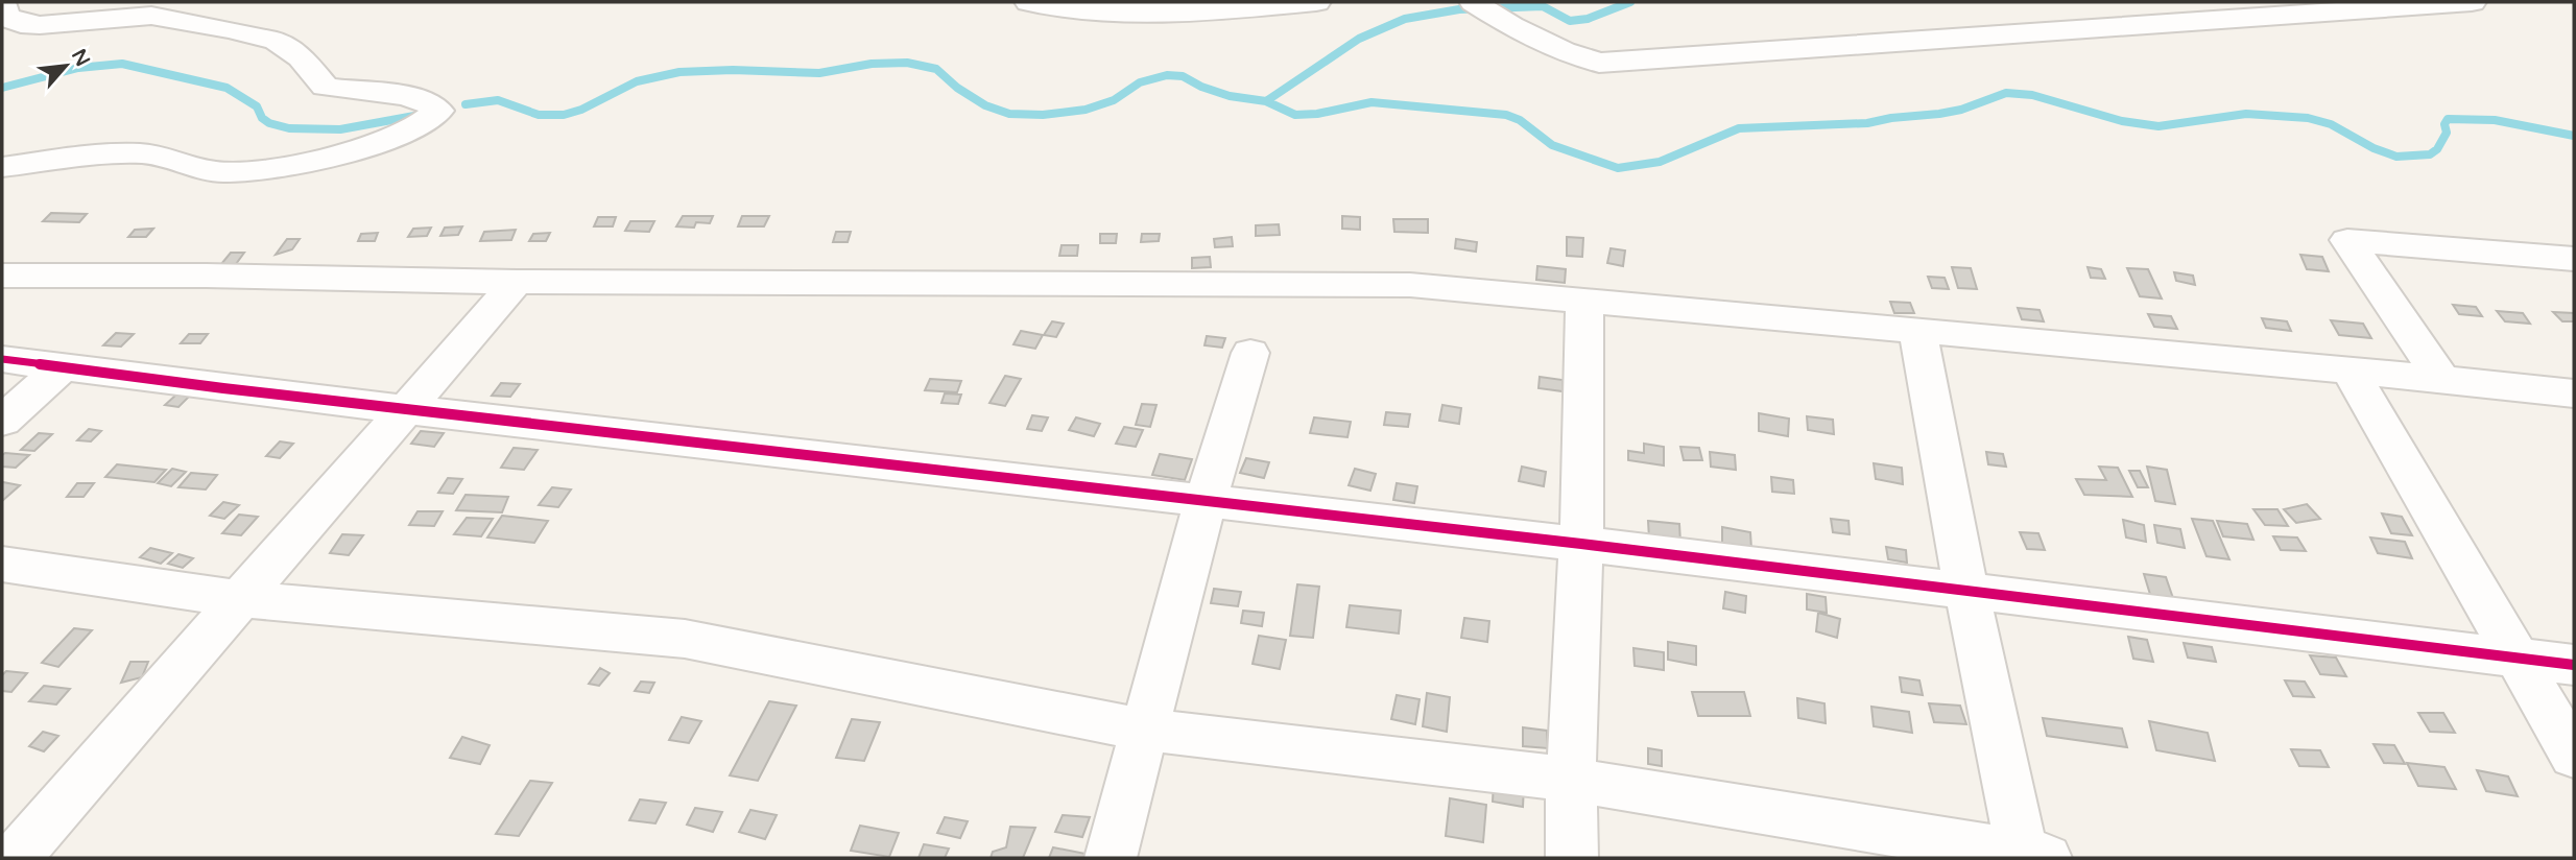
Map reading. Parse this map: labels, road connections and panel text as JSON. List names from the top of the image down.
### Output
{
  "north": "top right"
}
